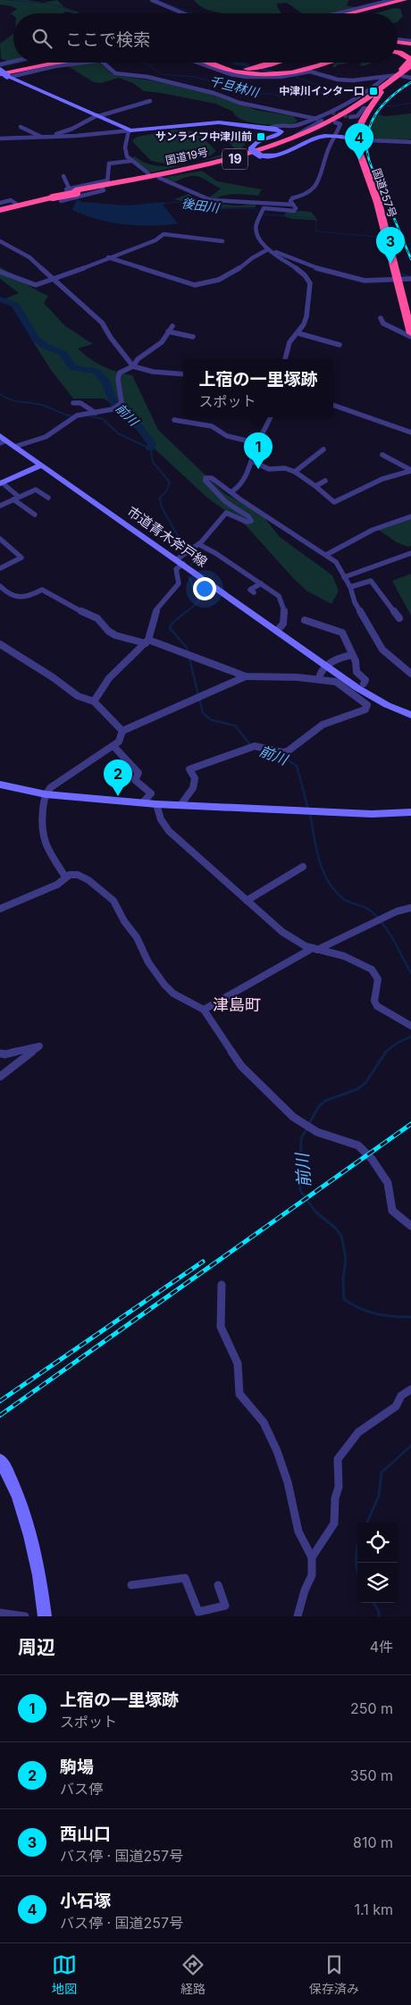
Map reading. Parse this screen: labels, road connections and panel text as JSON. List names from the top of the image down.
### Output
{
  "streets": {
    "highway": ["国道19号", "19", "国道257号"],
    "street": ["市道青木斧戸線"]
  },
  "districts": ["津島町"],
  "water": ["千旦林川", "後田川", "前川"],
  "places": {
    "transit": ["中津川インター口", "サンライフ中津川前"]
  },
  "page": {
    "search": "ここで検索",
    "pins": [
      "4",
      "3",
      "1",
      "2"
    ],
    "popup": ["上宿の一里塚跡", "スポット"],
    "heading": ["周辺", "4件"],
    "list": [
      {
        "mark": "1",
        "name": "上宿の一里塚跡",
        "note": "スポット",
        "value": "250 m"
      },
      {
        "mark": "2",
        "name": "駒場",
        "note": "バス停",
        "value": "350 m"
      },
      {
        "mark": "3",
        "name": "西山口",
        "note": "バス停 · 国道257号",
        "value": "810 m"
      },
      {
        "mark": "4",
        "name": "小石塚",
        "note": "バス停 · 国道257号",
        "value": "1.1 km"
      }
    ],
    "nav": ["地図", "経路", "保存済み"]
  }
}
